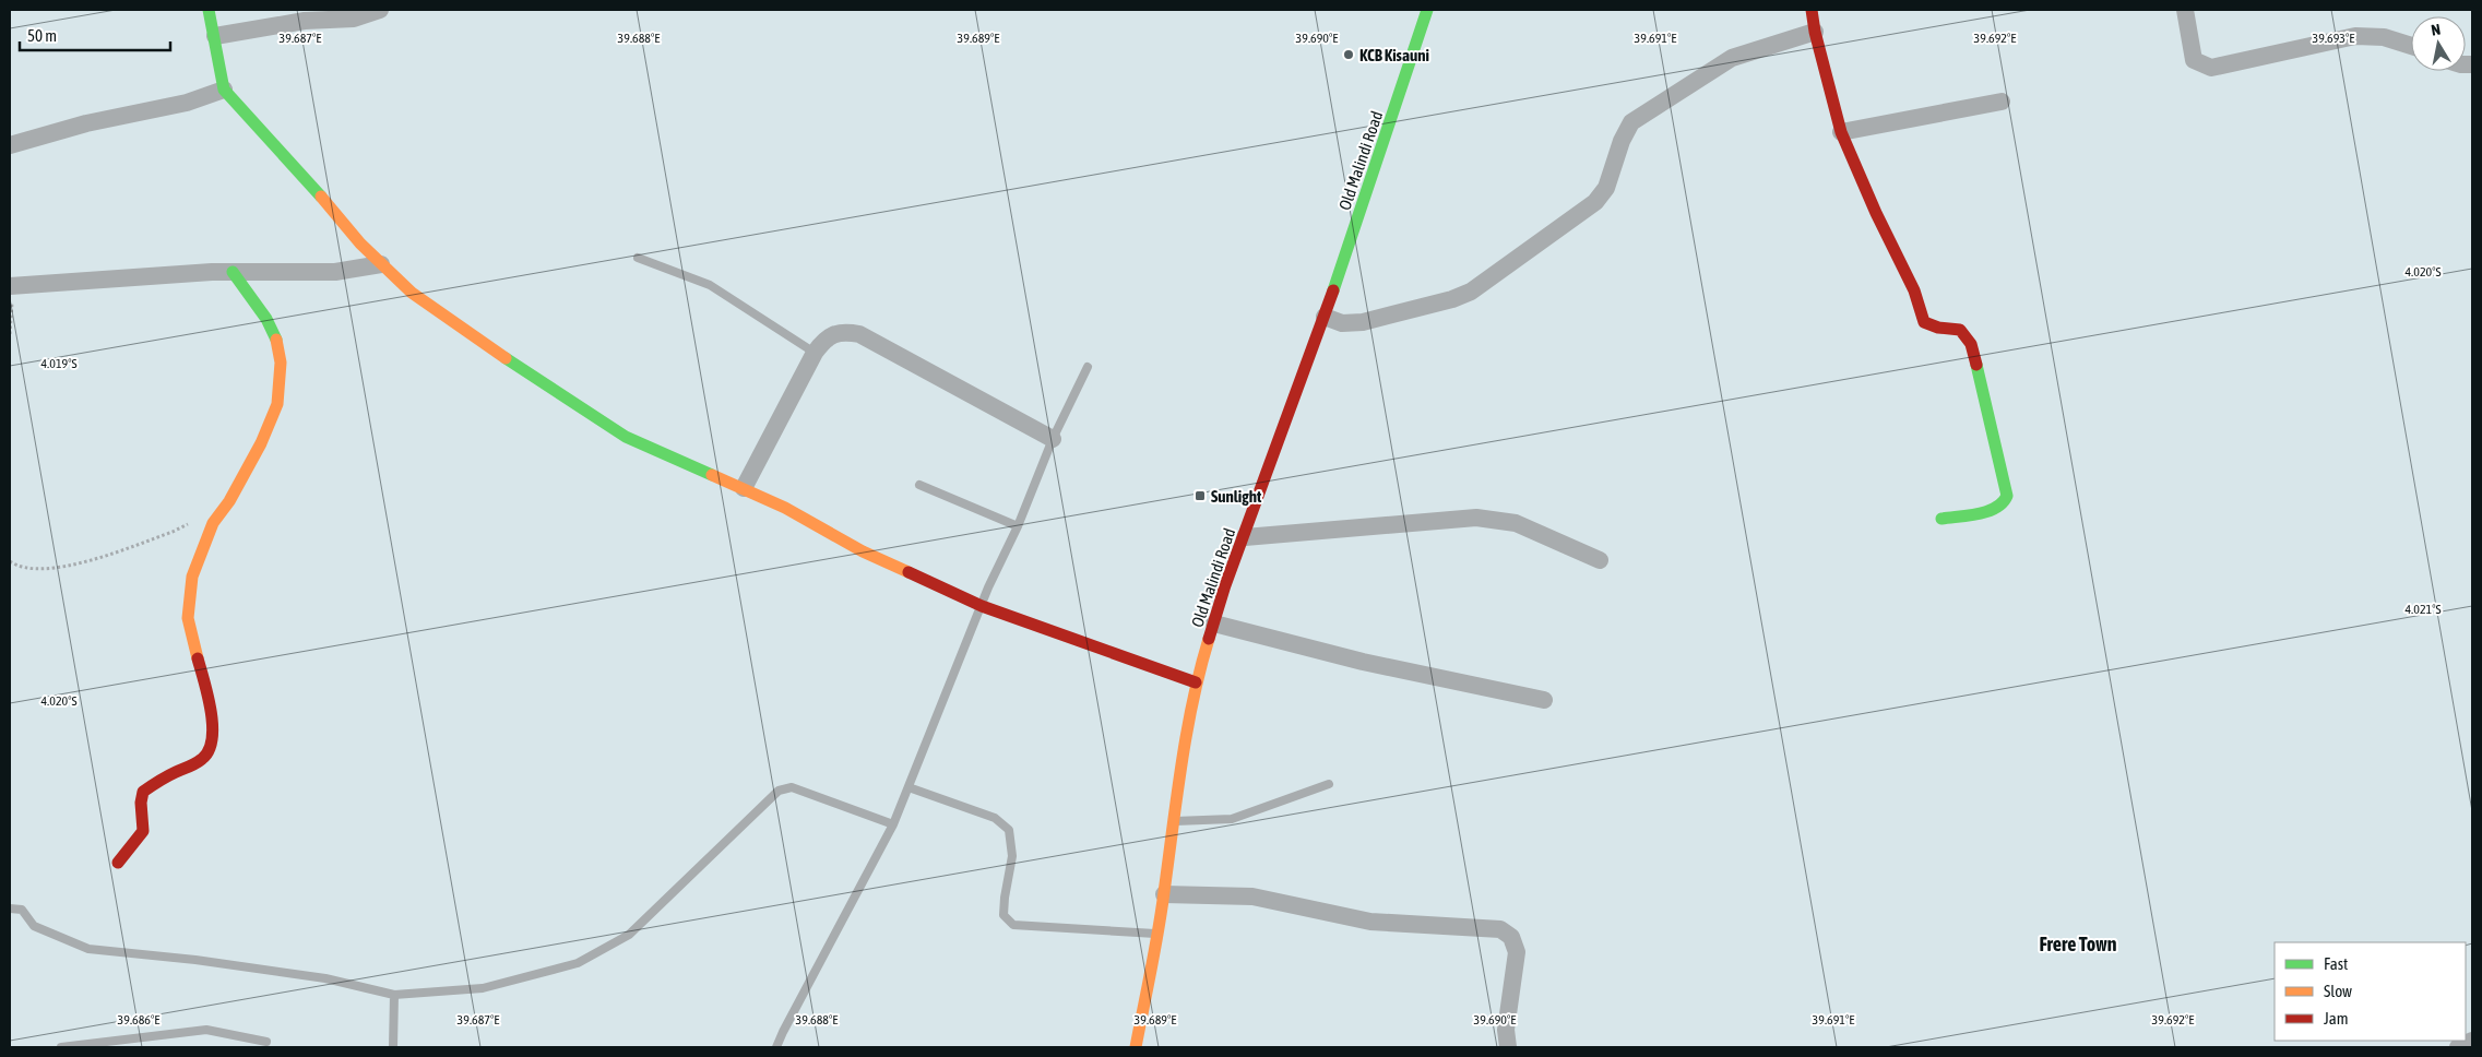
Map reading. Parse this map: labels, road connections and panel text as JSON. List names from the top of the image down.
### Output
{
  "streets": {
    "street": ["Old Malindi Road"]
  },
  "districts": ["Frere Town"],
  "places": {
    "other": ["KCB Kisauni"],
    "transit": ["Sunlight"]
  },
  "legend": ["Fast", "Slow", "Jam"],
  "scale_bar": "50 m",
  "north": "top",
  "coordinates": [
    "39.691°E",
    "39.692°E",
    "39.693°E",
    "39.687°E",
    "39.688°E",
    "39.689°E",
    "39.690°E",
    "4.020°S",
    "4.019°S",
    "4.021°S",
    "39.686°E"
  ]
}
